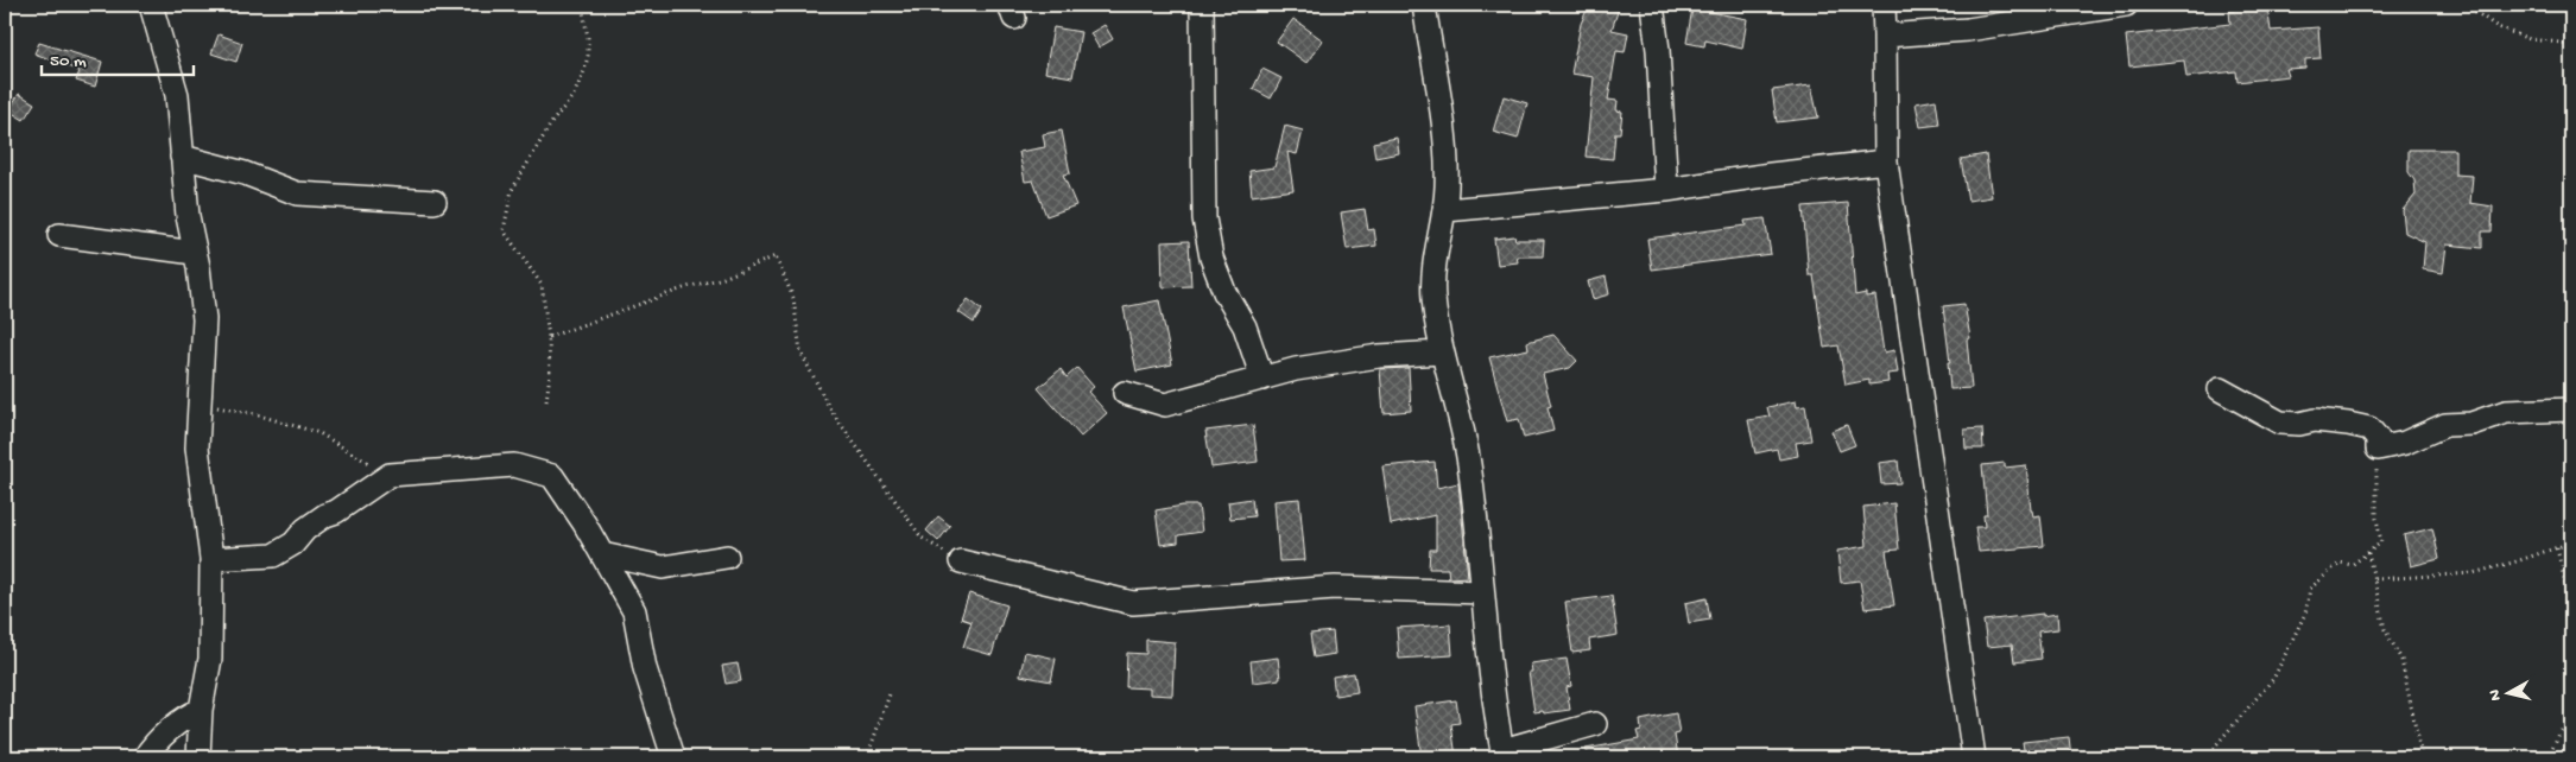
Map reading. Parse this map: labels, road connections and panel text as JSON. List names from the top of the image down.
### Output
{
  "scale_bar": "50 m",
  "north": "left"
}
